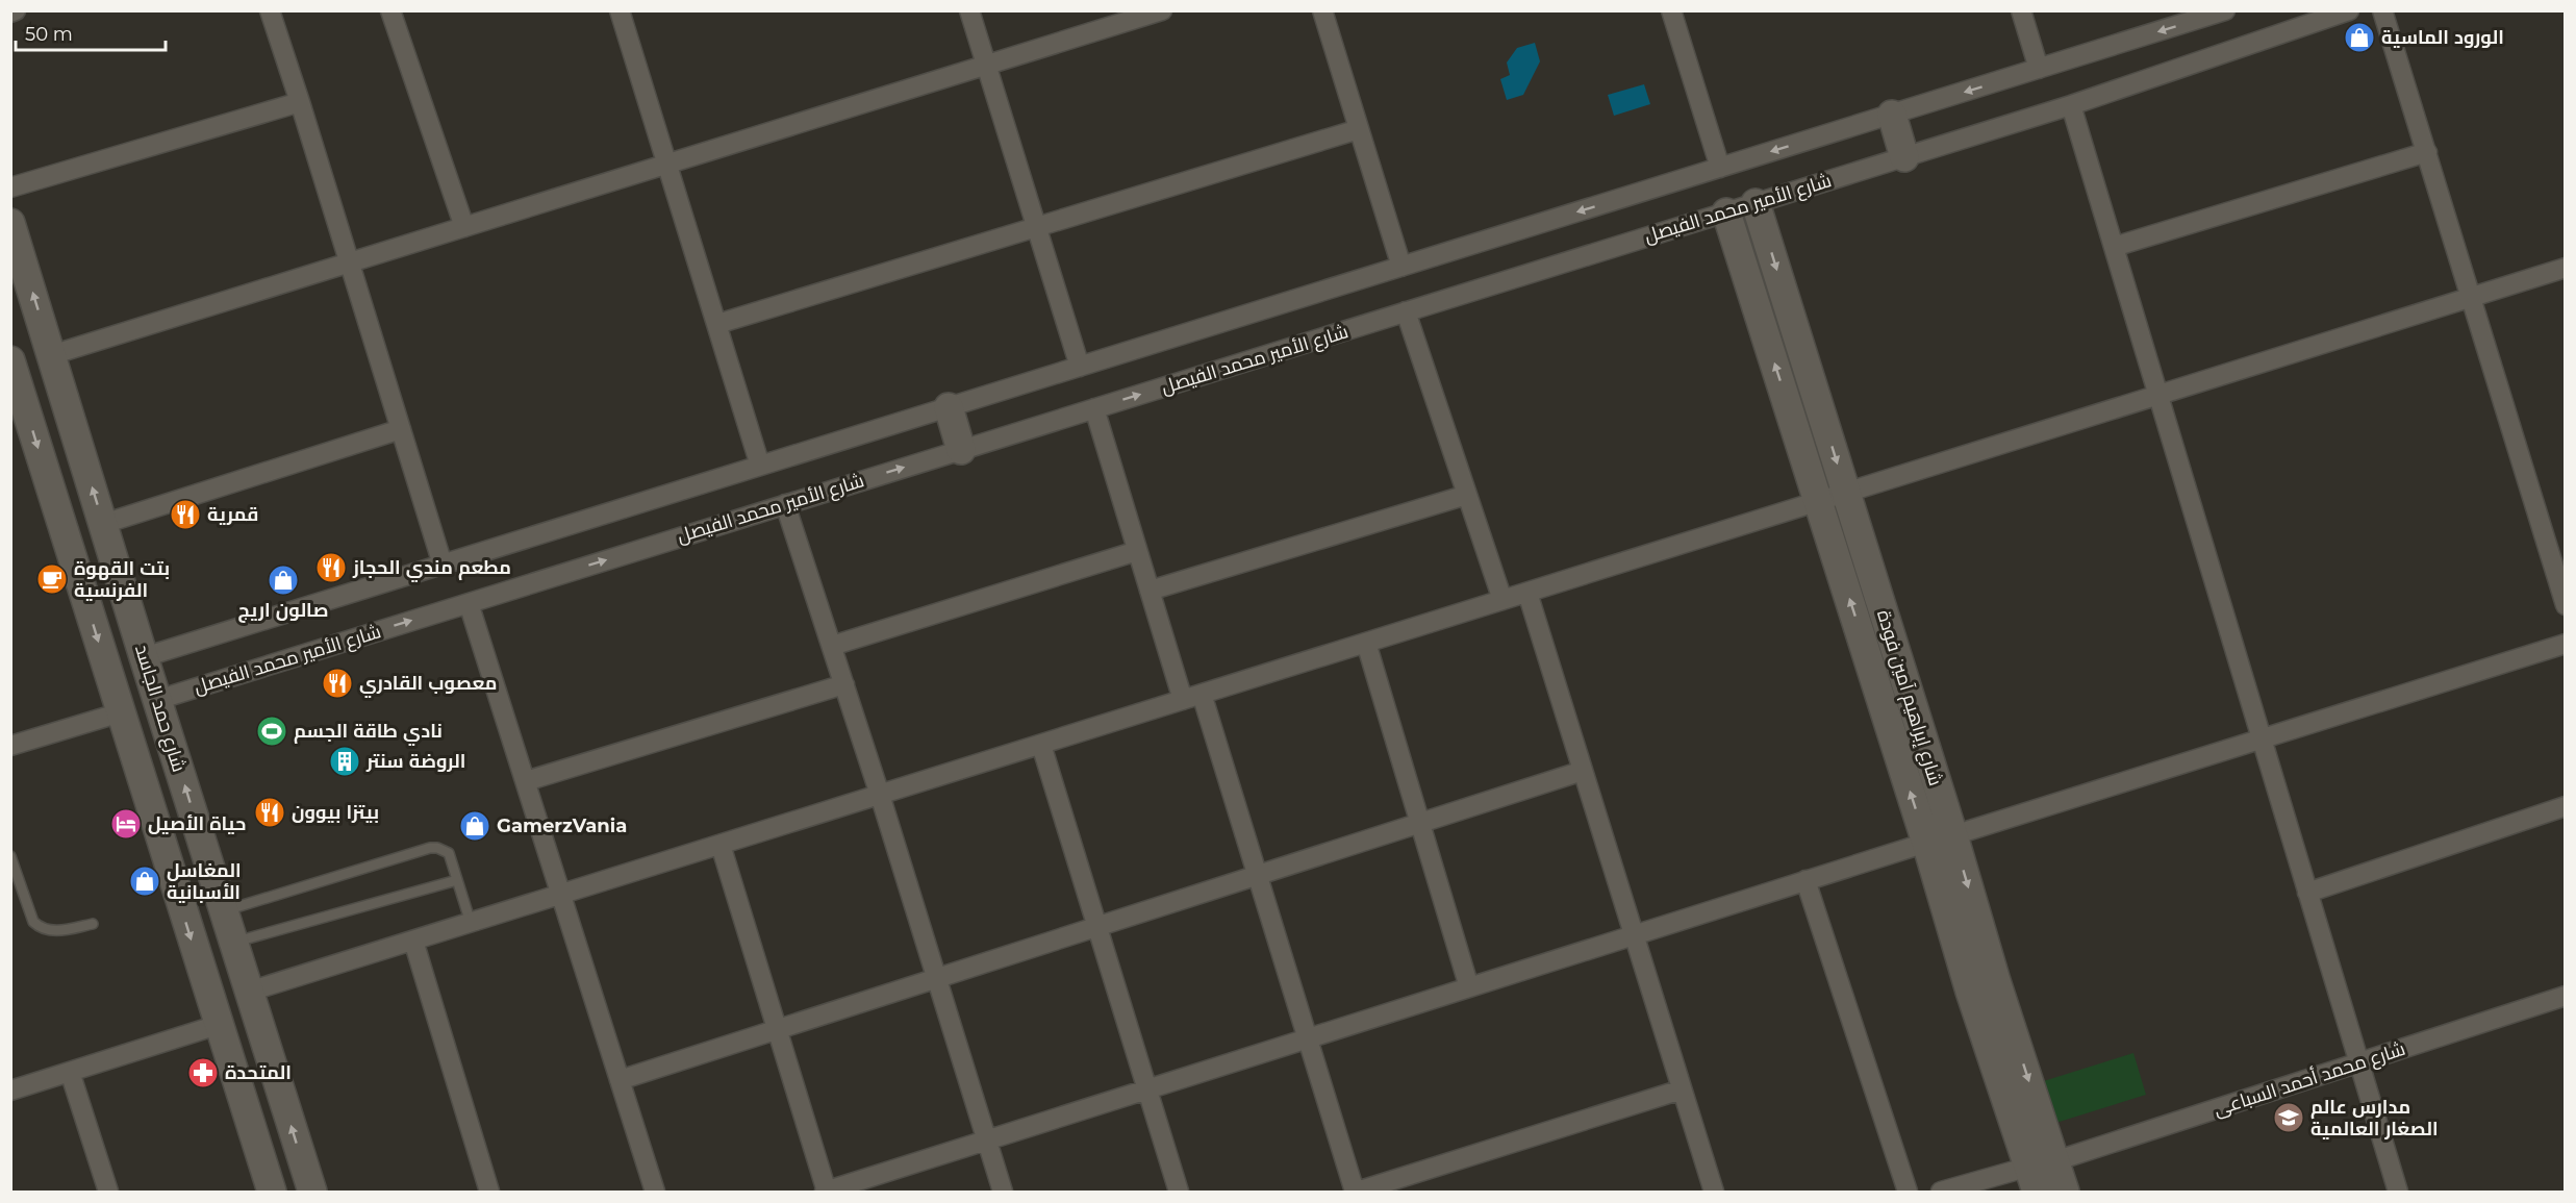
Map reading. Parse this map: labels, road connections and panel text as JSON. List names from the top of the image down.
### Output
{
  "streets": {
    "street": [
      "شارع الأمير محمد الفيصل",
      "شارع إبراهيم آمين فودة",
      "شارع حمد الجاسد",
      "شارع محمد أحمد السباعى"
    ]
  },
  "crossings": [
    ["شارع الأمير محمد الفيصل", "شارع إبراهيم آمين فودة"],
    ["شارع الأمير محمد الفيصل", "شارع حمد الجاسد"],
    ["شارع إبراهيم آمين فودة", "شارع محمد أحمد السباعى"]
  ],
  "places": {
    "shop": [
      "الورود الماسية",
      "صالون اريج",
      "GamerzVania",
      "المغاسل الأسبانية"
    ],
    "restaurant": [
      "قمرية",
      "مطعم مندي الحجاز",
      "معصوب القادري",
      "بيتزا بيوون"
    ],
    "cafe": ["بتت القهوة الفرنسية"],
    "sports": ["نادي طاقة الجسم"],
    "building": ["الروضة سنتر"],
    "hotel": ["حياة الأصيل"],
    "pharmacy": ["المتحدة"],
    "school or university": ["مدارس عالم الصغار العالمية"]
  },
  "scale_bar": "50 m"
}
